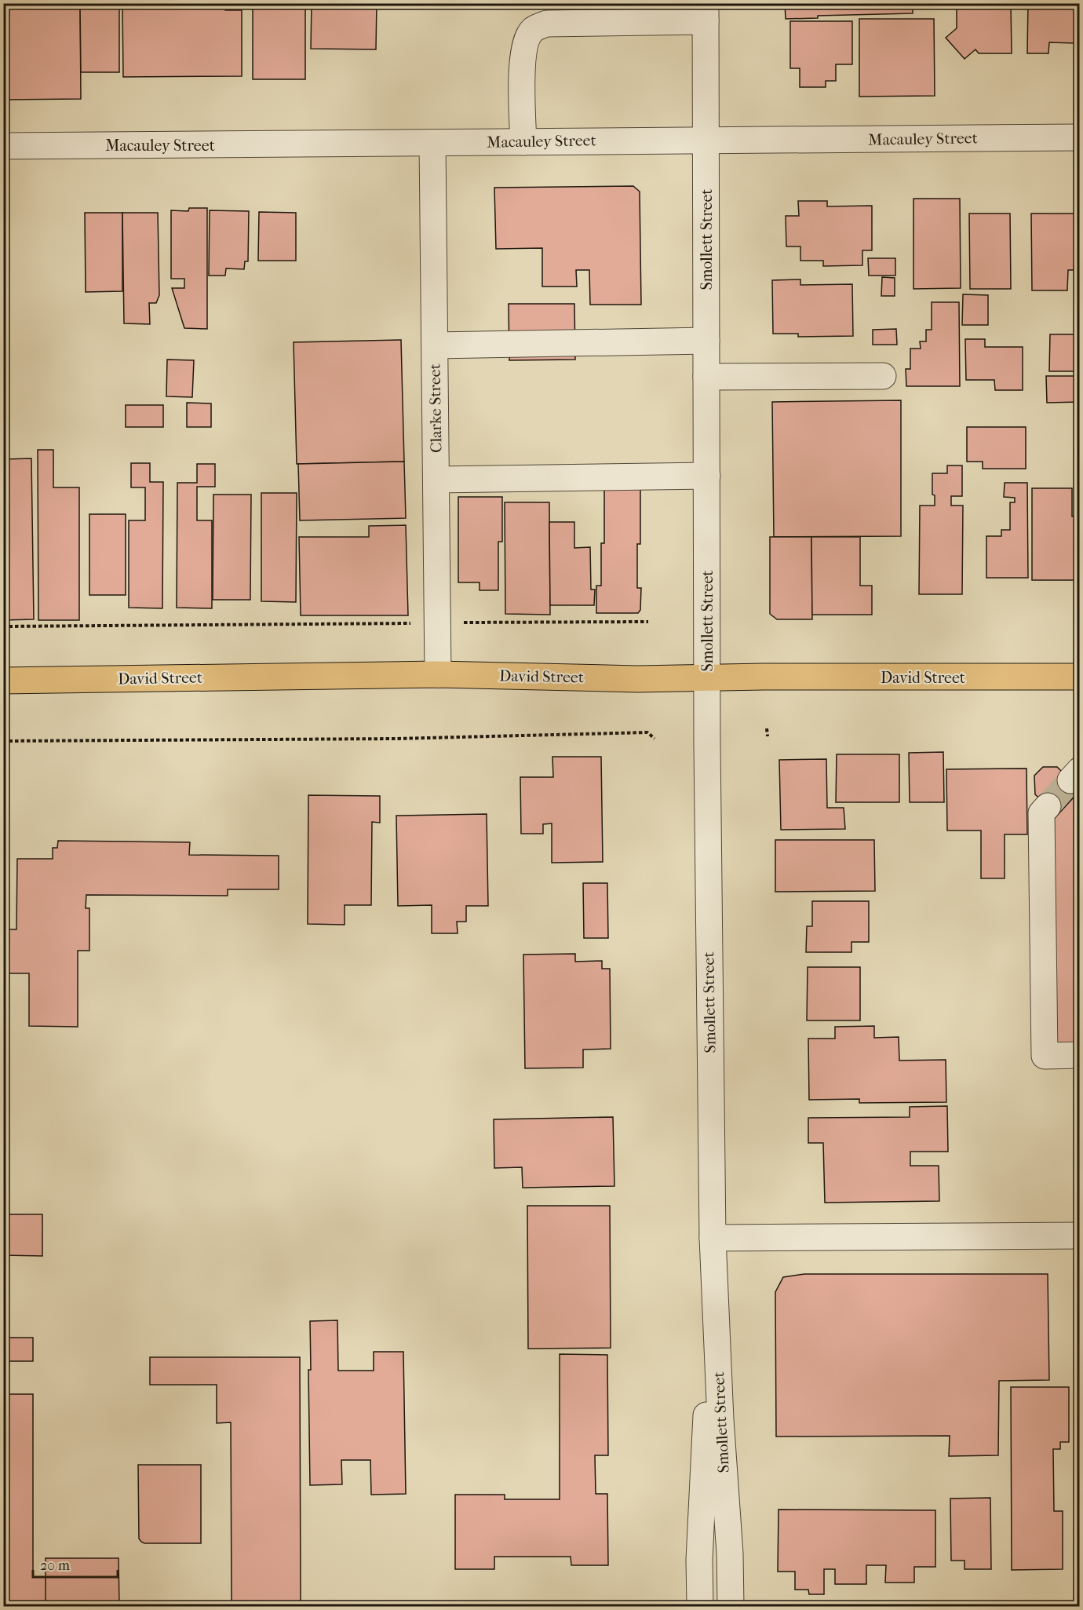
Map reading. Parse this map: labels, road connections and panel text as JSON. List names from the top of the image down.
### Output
{
  "streets": {
    "main road": ["David Street"],
    "street": ["Macauley Street", "Smollett Street", "Clarke Street"]
  },
  "crossings": [
    ["Macauley Street", "Smollett Street"],
    ["Macauley Street", "Clarke Street"],
    ["Smollett Street", "David Street"],
    ["Clarke Street", "David Street"]
  ],
  "scale_bar": "20 m"
}
